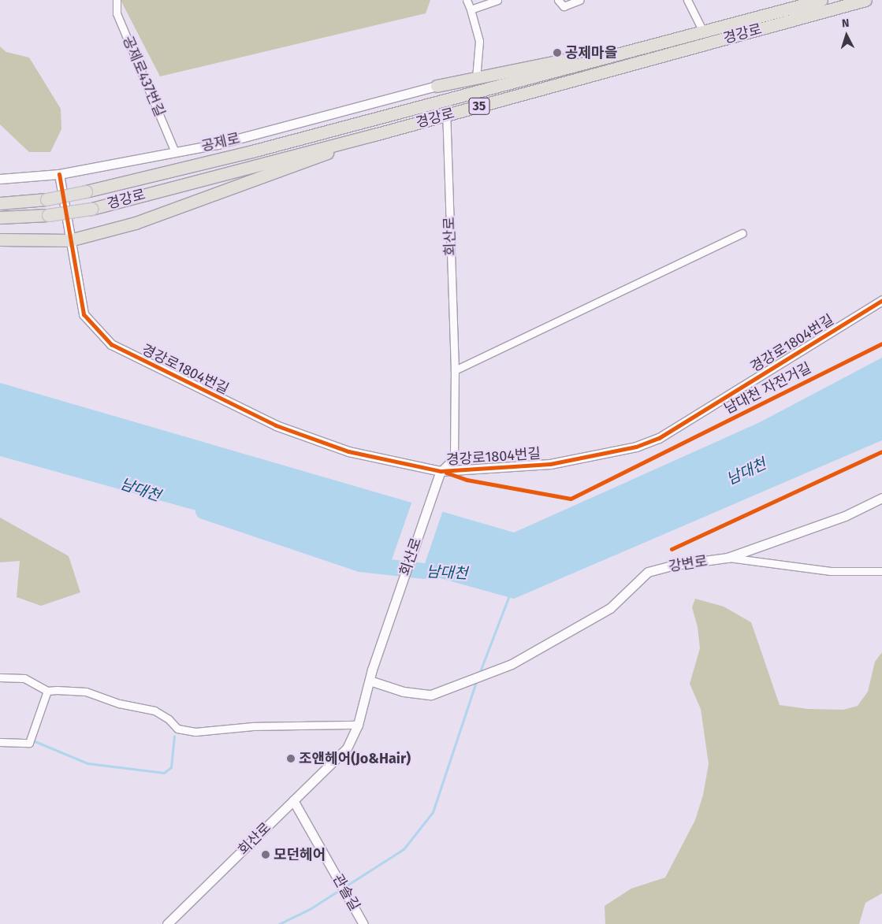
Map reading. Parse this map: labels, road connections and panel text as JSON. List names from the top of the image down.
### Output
{
  "streets": {
    "highway": ["경강로", "35"],
    "street": [
      "공제로437번길",
      "공제로",
      "회산로",
      "경강로1804번길",
      "강변로",
      "관솔길"
    ],
    "cycle path": ["남대천 자전거길"]
  },
  "crossings": [
    ["경강로", "회산로"],
    ["공제로437번길", "공제로"],
    ["공제로", "경강로1804번길"],
    ["회산로", "경강로1804번길"],
    ["회산로", "강변로"],
    ["회산로", "관솔길"]
  ],
  "water": ["남대천"],
  "places": ["공제마을", "조앤헤어(Jo&Hair)", "모던헤어"],
  "north": "top"
}
